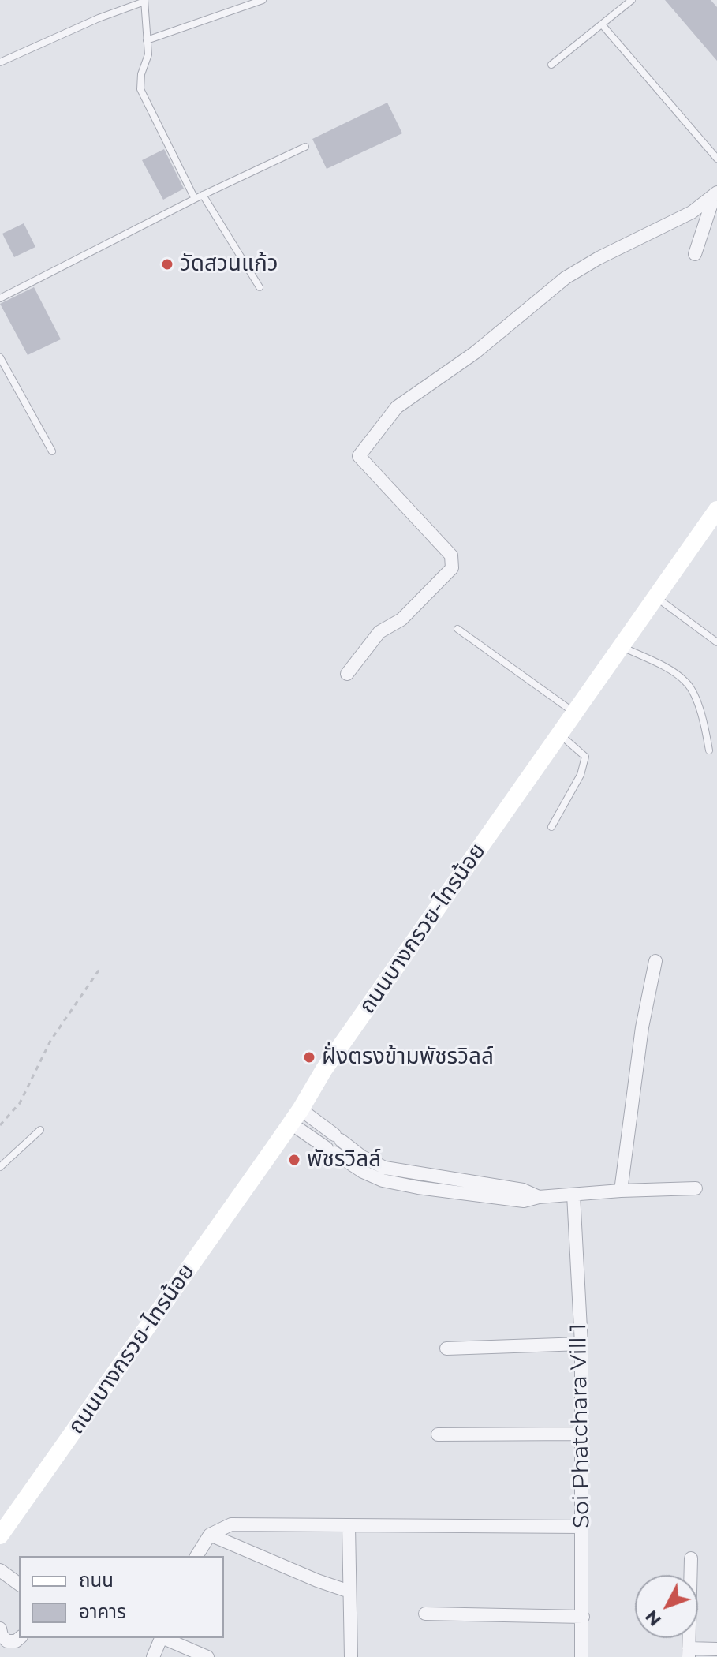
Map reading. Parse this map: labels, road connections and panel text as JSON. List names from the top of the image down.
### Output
{
  "streets": {
    "main road": ["ถนนบางกรวย-ไทรน้อย"],
    "street": ["Soi Phatchara Vill 1"]
  },
  "places": ["วัดสวนแก้ว", "ฝั่งตรงข้ามพัชรวิลล์", "พัชรวิลล์"],
  "legend": ["ถนน", "อาคาร"],
  "north": "bottom left"
}
